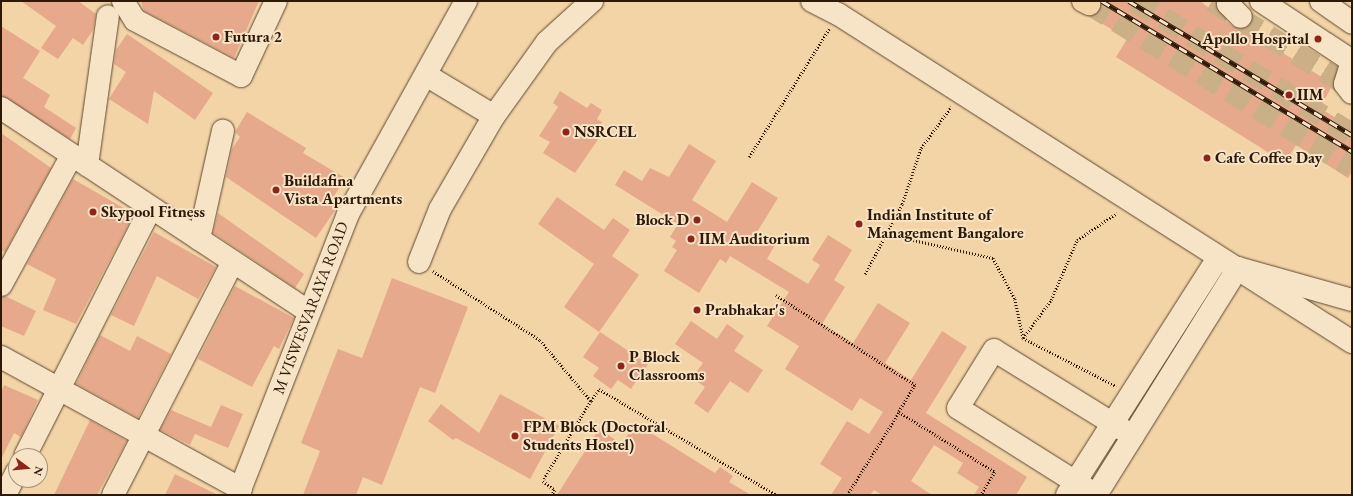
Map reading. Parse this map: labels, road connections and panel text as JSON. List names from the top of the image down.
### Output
{
  "streets": {
    "street": ["M VISWESVARAYA ROAD"]
  },
  "places": [
    "Futura 2",
    "Apollo Hospital",
    "IIM",
    "NSRCEL",
    "Cafe Coffee Day",
    "Buildafina Vista Apartments",
    "Skypool Fitness",
    "Block D",
    "Indian Institute of Management Bangalore",
    "IIM Auditorium",
    "Prabhakar's",
    "P Block Classrooms",
    "FPM Block (Doctoral Students Hostel)"
  ],
  "north": "right"
}
